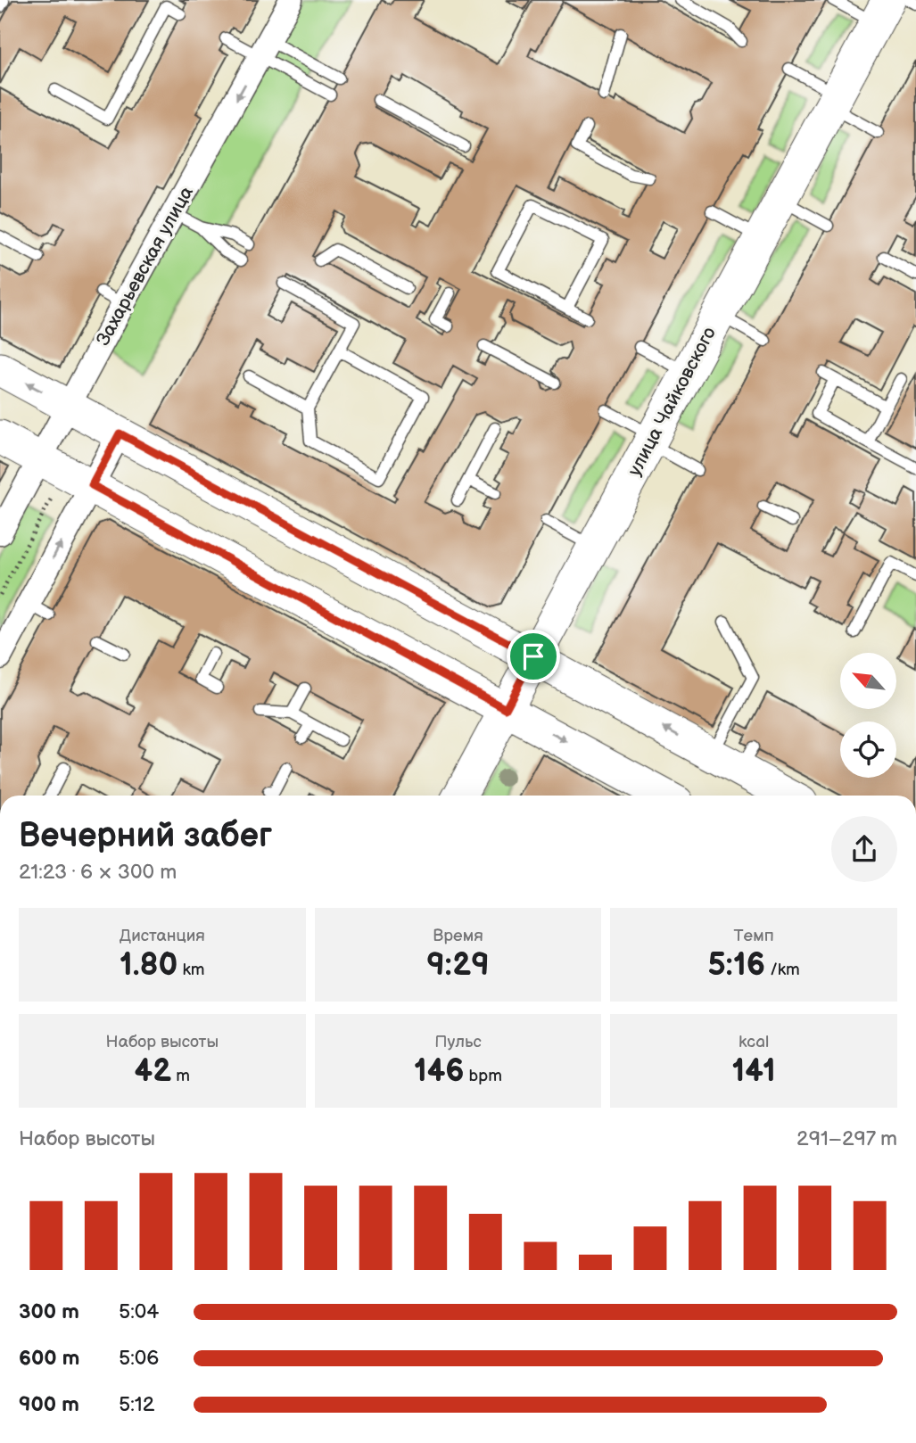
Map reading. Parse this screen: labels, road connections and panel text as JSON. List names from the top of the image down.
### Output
{
  "streets": {
    "street": ["Захарьевская улица", "улица Чайковского"]
  },
  "north": "top left",
  "page": {
    "heading": ["Вечерний забег", "21:23 · 6 × 300 m"],
    "stats": [
      ["Дистанция", "1.80 km"],
      ["Время", "9:29"],
      ["Темп", "5:16 /km"],
      ["Набор высоты", "42 m"],
      ["Пульс", "146 bpm"],
      ["kcal", "141"]
    ],
    "chart": ["Набор высоты", "291–297 m"],
    "list": [
      {
        "name": "300 m",
        "note": "5:04"
      },
      {
        "name": "600 m",
        "note": "5:06"
      },
      {
        "name": "900 m",
        "note": "5:12"
      }
    ]
  }
}
